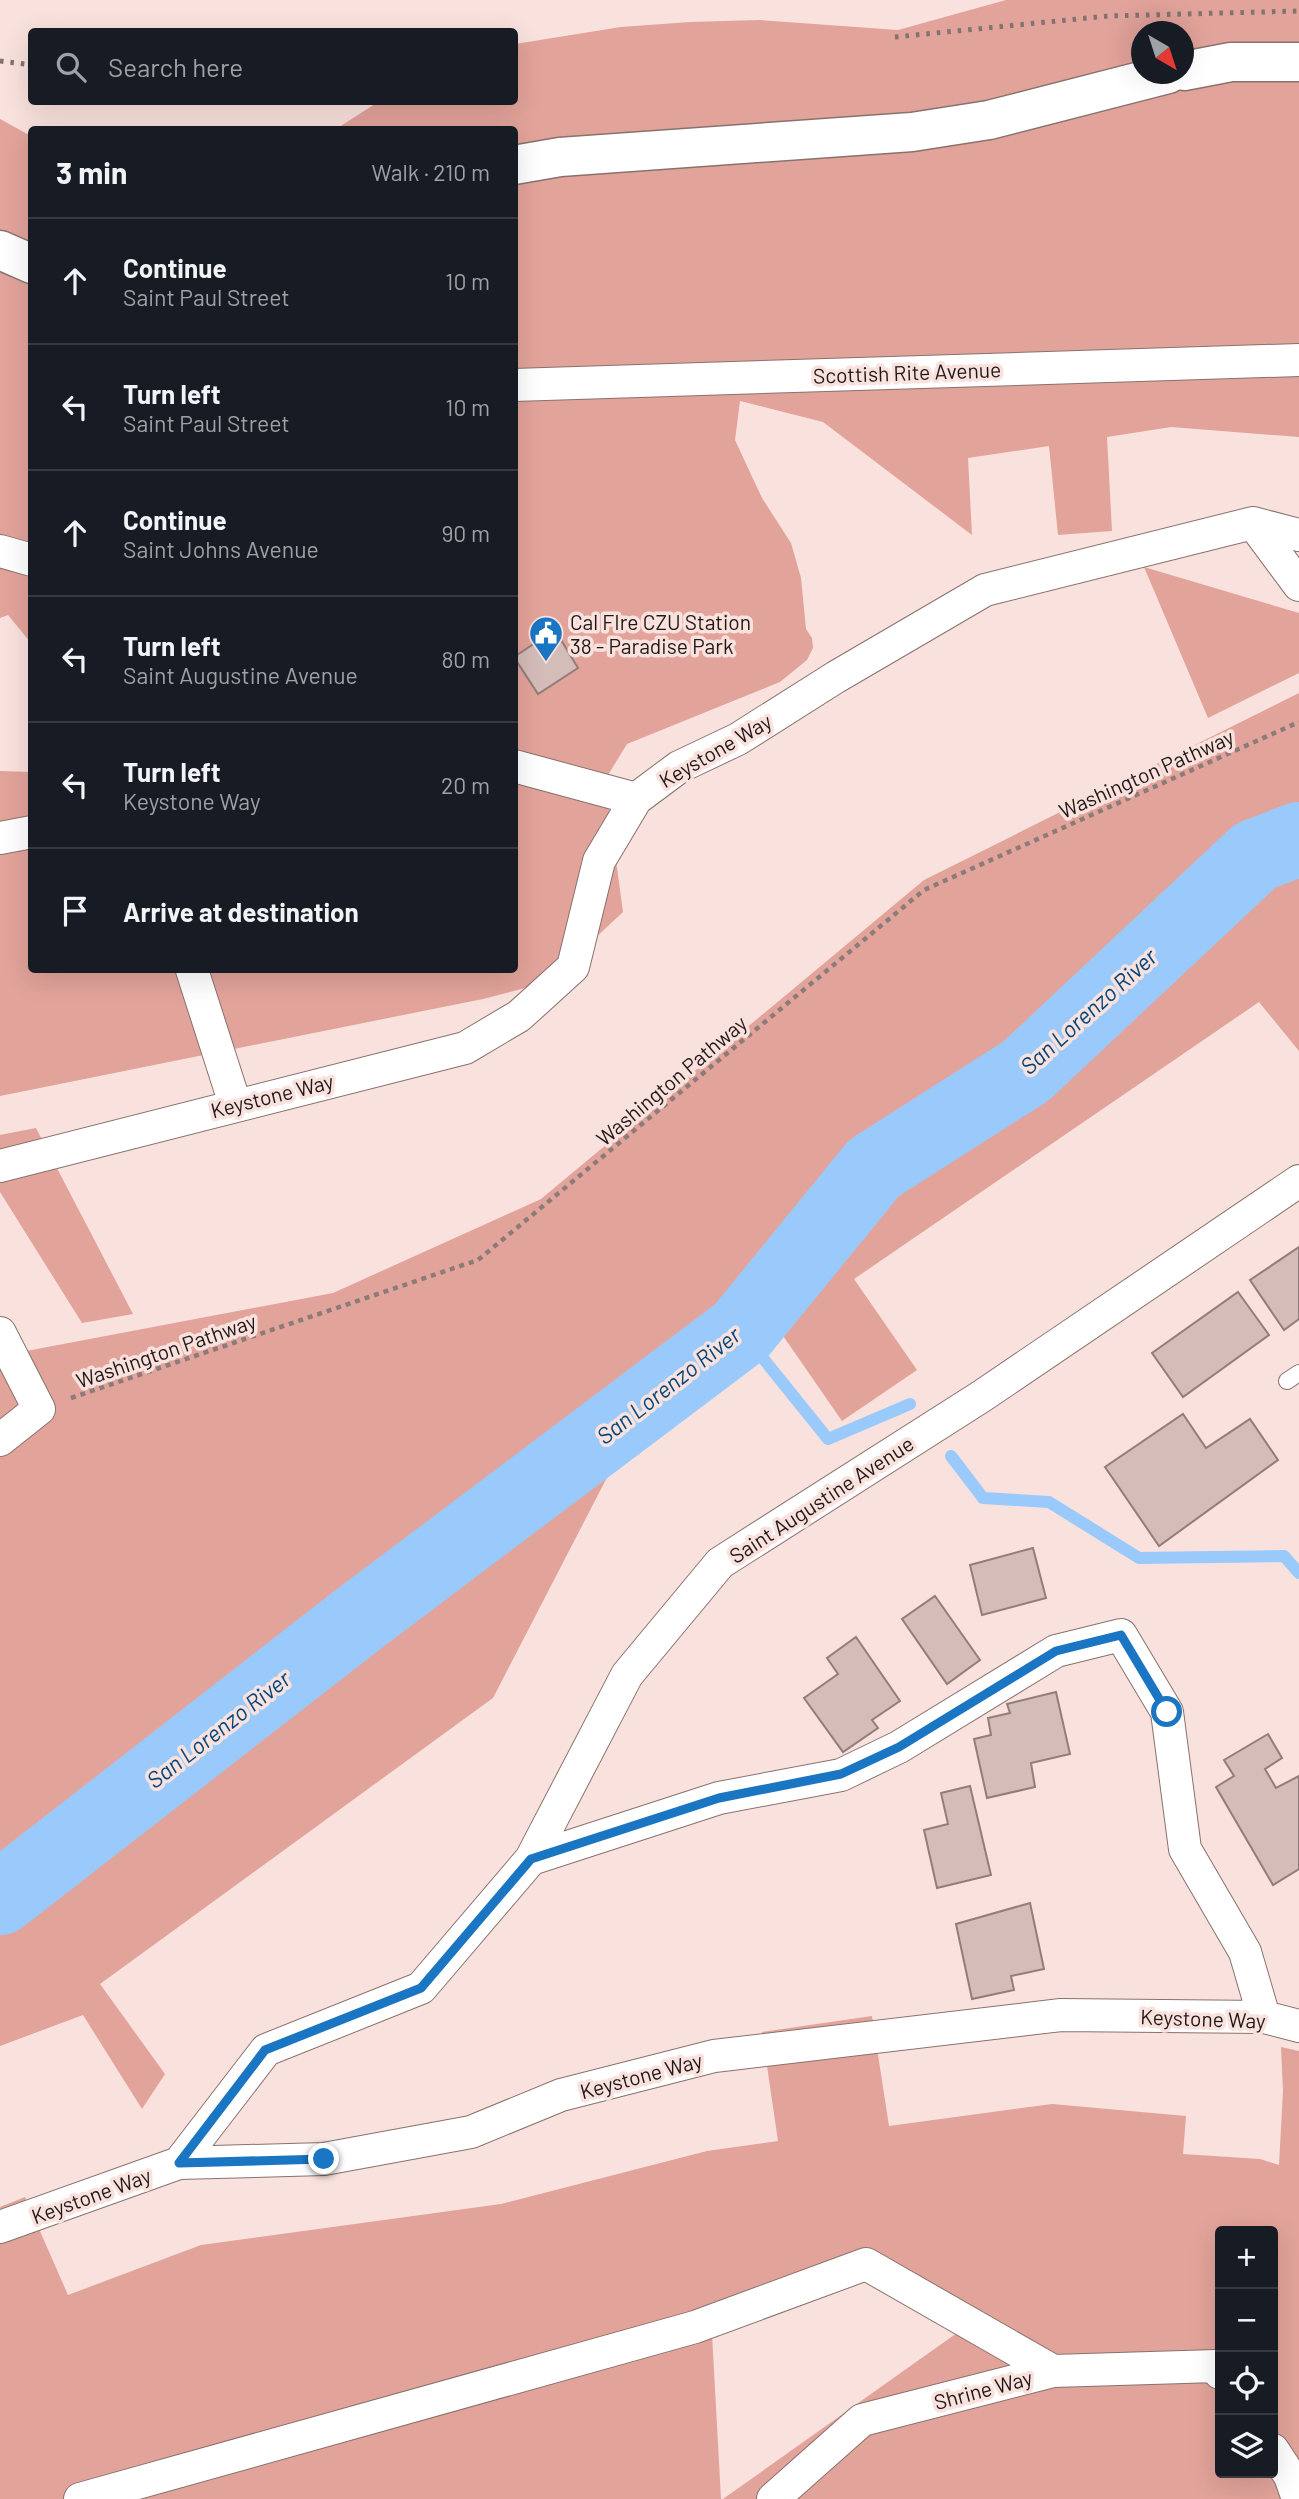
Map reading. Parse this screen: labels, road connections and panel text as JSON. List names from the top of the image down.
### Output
{
  "streets": {
    "street": [
      "Scottish Rite Avenue",
      "Keystone Way",
      "Saint Augustine Avenue",
      "Shrine Way"
    ],
    "path": ["Washington Pathway"]
  },
  "crossings": [
    ["Keystone Way", "Saint Augustine Avenue"]
  ],
  "water": ["San Lorenzo River"],
  "places": {
    "public building": ["Cal FIre CZU Station 38 - Paradise Park"]
  },
  "north": "bottom right",
  "page": {
    "search": "Search here",
    "heading": ["3 min", "Walk · 210 m"],
    "list": [
      ["Continue", "Saint Paul Street", "10 m"],
      ["Turn left", "Saint Paul Street", "10 m"],
      ["Continue", "Saint Johns Avenue", "90 m"],
      ["Turn left", "Saint Augustine Avenue", "80 m"],
      ["Turn left", "Keystone Way", "20 m"],
      "Arrive at destination"
    ],
    "map_buttons": ["+", "−"]
  }
}
